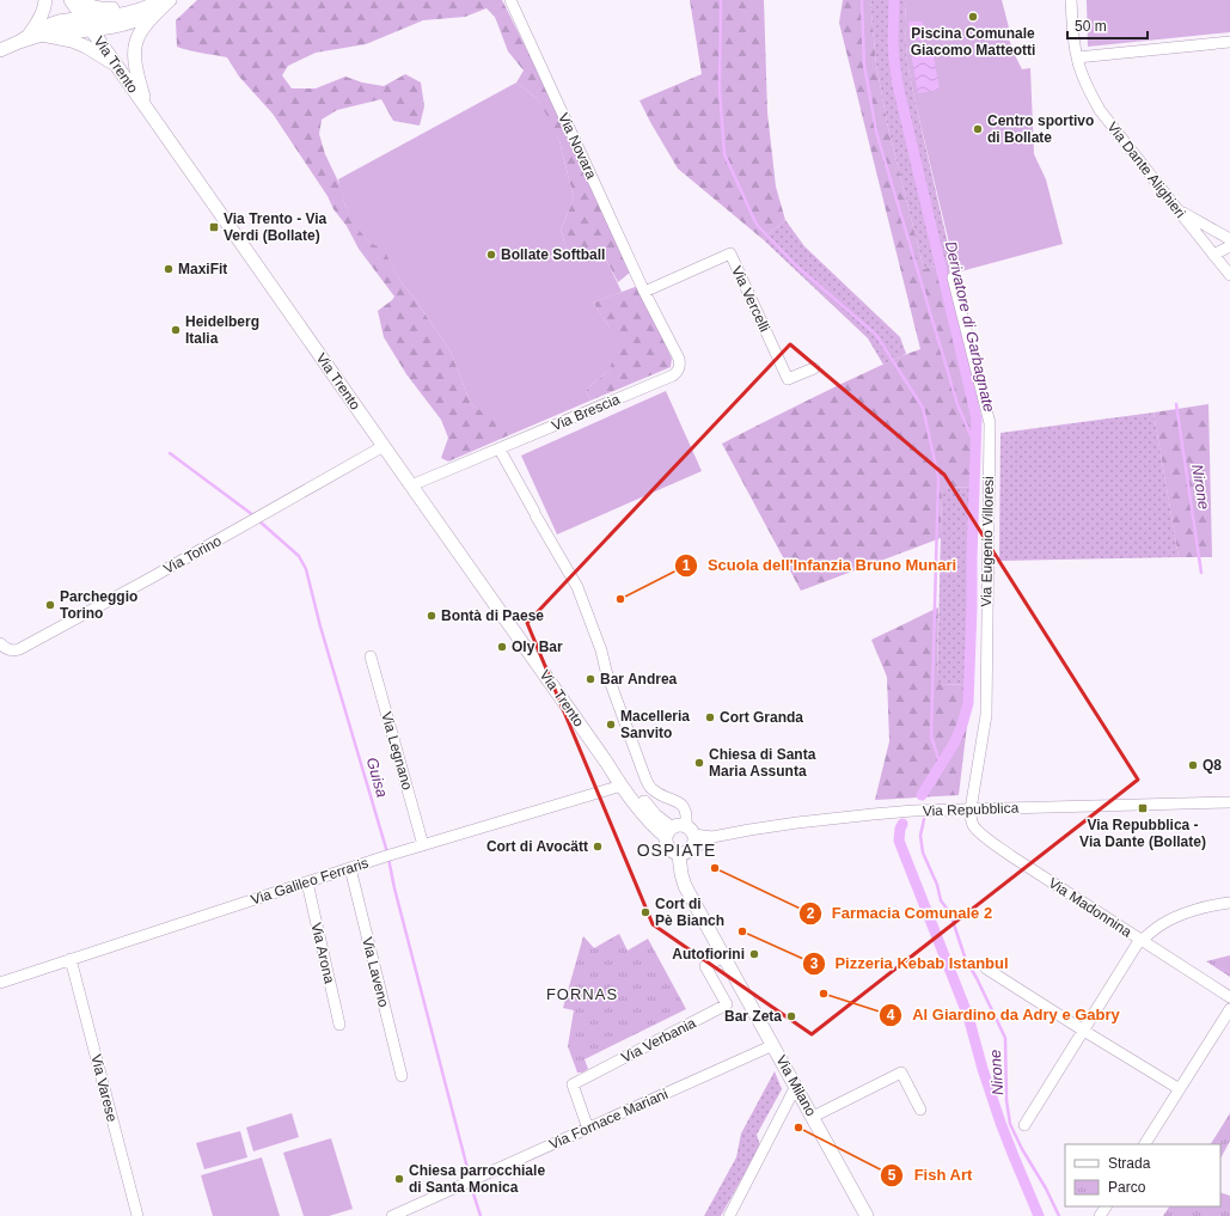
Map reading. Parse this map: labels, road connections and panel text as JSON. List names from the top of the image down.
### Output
{
  "streets": {
    "street": [
      "Via Trento",
      "Via Novara",
      "Via Dante Alighieri",
      "Via Vercelli",
      "Via Brescia",
      "Via Eugenio Villoresi",
      "Via Torino",
      "Via Legnano",
      "Via Repubblica",
      "Via Galileo Ferraris",
      "Via Madonnina",
      "Via Arona",
      "Via Laveno",
      "Via Verbania",
      "Via Milano",
      "Via Varese",
      "Via Fornace Mariani"
    ]
  },
  "crossings": [
    ["Via Trento", "Via Brescia"],
    ["Via Trento", "Via Torino"],
    ["Via Novara", "Via Vercelli"],
    ["Via Novara", "Via Brescia"],
    ["Via Vercelli", "Via Brescia"],
    ["Via Eugenio Villoresi", "Via Repubblica"],
    ["Via Eugenio Villoresi", "Via Madonnina"],
    ["Via Legnano", "Via Galileo Ferraris"],
    ["Via Repubblica", "Via Madonnina"],
    ["Via Repubblica", "Via Milano"],
    ["Via Galileo Ferraris", "Via Arona"],
    ["Via Galileo Ferraris", "Via Laveno"],
    ["Via Galileo Ferraris", "Via Varese"],
    ["Via Verbania", "Via Milano"],
    ["Via Verbania", "Via Fornace Mariani"],
    ["Via Milano", "Via Fornace Mariani"]
  ],
  "districts": ["OSPIATE", "FORNAS"],
  "water": ["Derivatore di Garbagnate", "Nirone", "Guisa"],
  "places": {
    "other": [
      "Piscina Comunale Giacomo Matteotti",
      "Centro sportivo di Bollate",
      "Bollate Softball",
      "MaxiFit",
      "Heidelberg Italia",
      "Scuola dell'Infanzia Bruno Munari",
      "Parcheggio Torino",
      "Bontà di Paese",
      "Oly Bar",
      "Bar Andrea",
      "Cort Granda",
      "Macelleria Sanvito",
      "Chiesa di Santa Maria Assunta",
      "Q8",
      "Cort di Avocätt",
      "Farmacia Comunale 2",
      "Cort di Pè Bianch",
      "Pizzeria Kebab Istanbul",
      "Autofiorini",
      "Al Giardino da Adry e Gabry",
      "Bar Zeta",
      "Fish Art",
      "Chiesa parrocchiale di Santa Monica"
    ],
    "transit": ["Via Trento - Via Verdi (Bollate)", "Via Repubblica - Via Dante (Bollate)"]
  },
  "legend": ["Strada", "Parco"],
  "scale_bar": "50 m"
}
